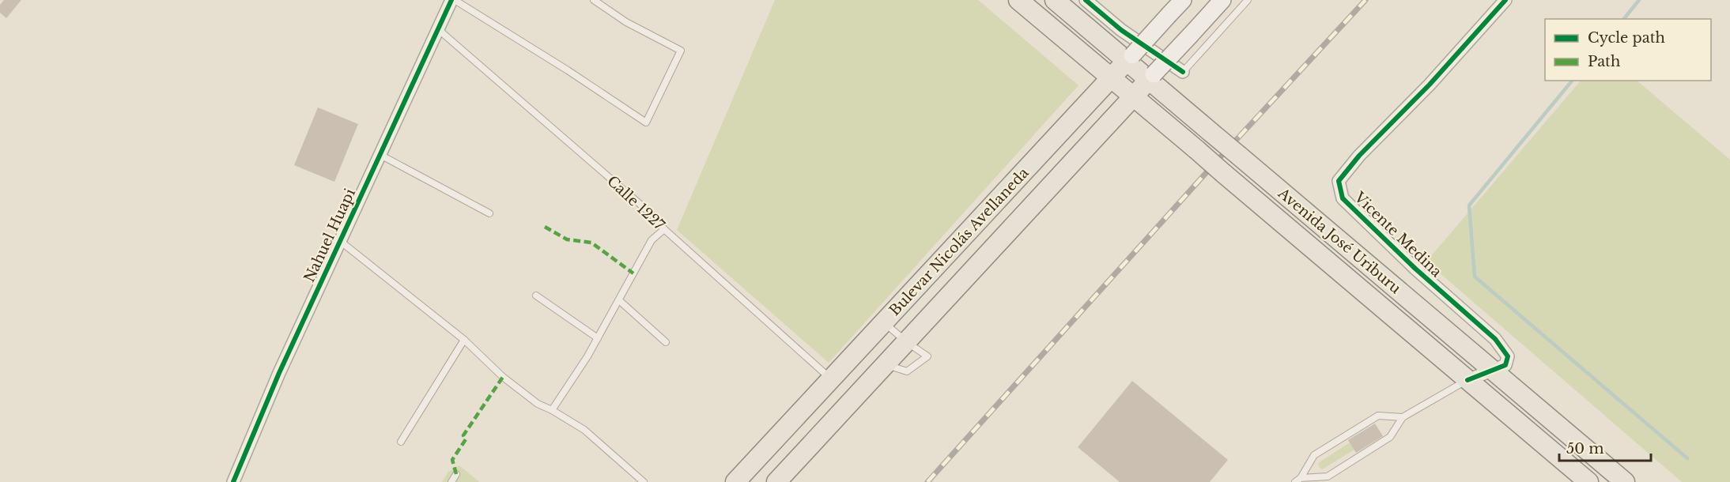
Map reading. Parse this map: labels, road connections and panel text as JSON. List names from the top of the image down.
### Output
{
  "streets": {
    "main road": ["Avenida José Uriburu", "Bulevar Nicolás Avellaneda"],
    "street": ["Vicente Medina", "Nahuel Huapi"],
    "lane": ["Calle 1227"]
  },
  "crossings": [
    ["Calle 1227", "Nahuel Huapi"],
    ["Calle 1227", "Bulevar Nicolás Avellaneda"],
    ["Vicente Medina", "Avenida José Uriburu"],
    ["Avenida José Uriburu", "Bulevar Nicolás Avellaneda"]
  ],
  "legend": ["Cycle path", "Path"],
  "scale_bar": "50 m"
}
